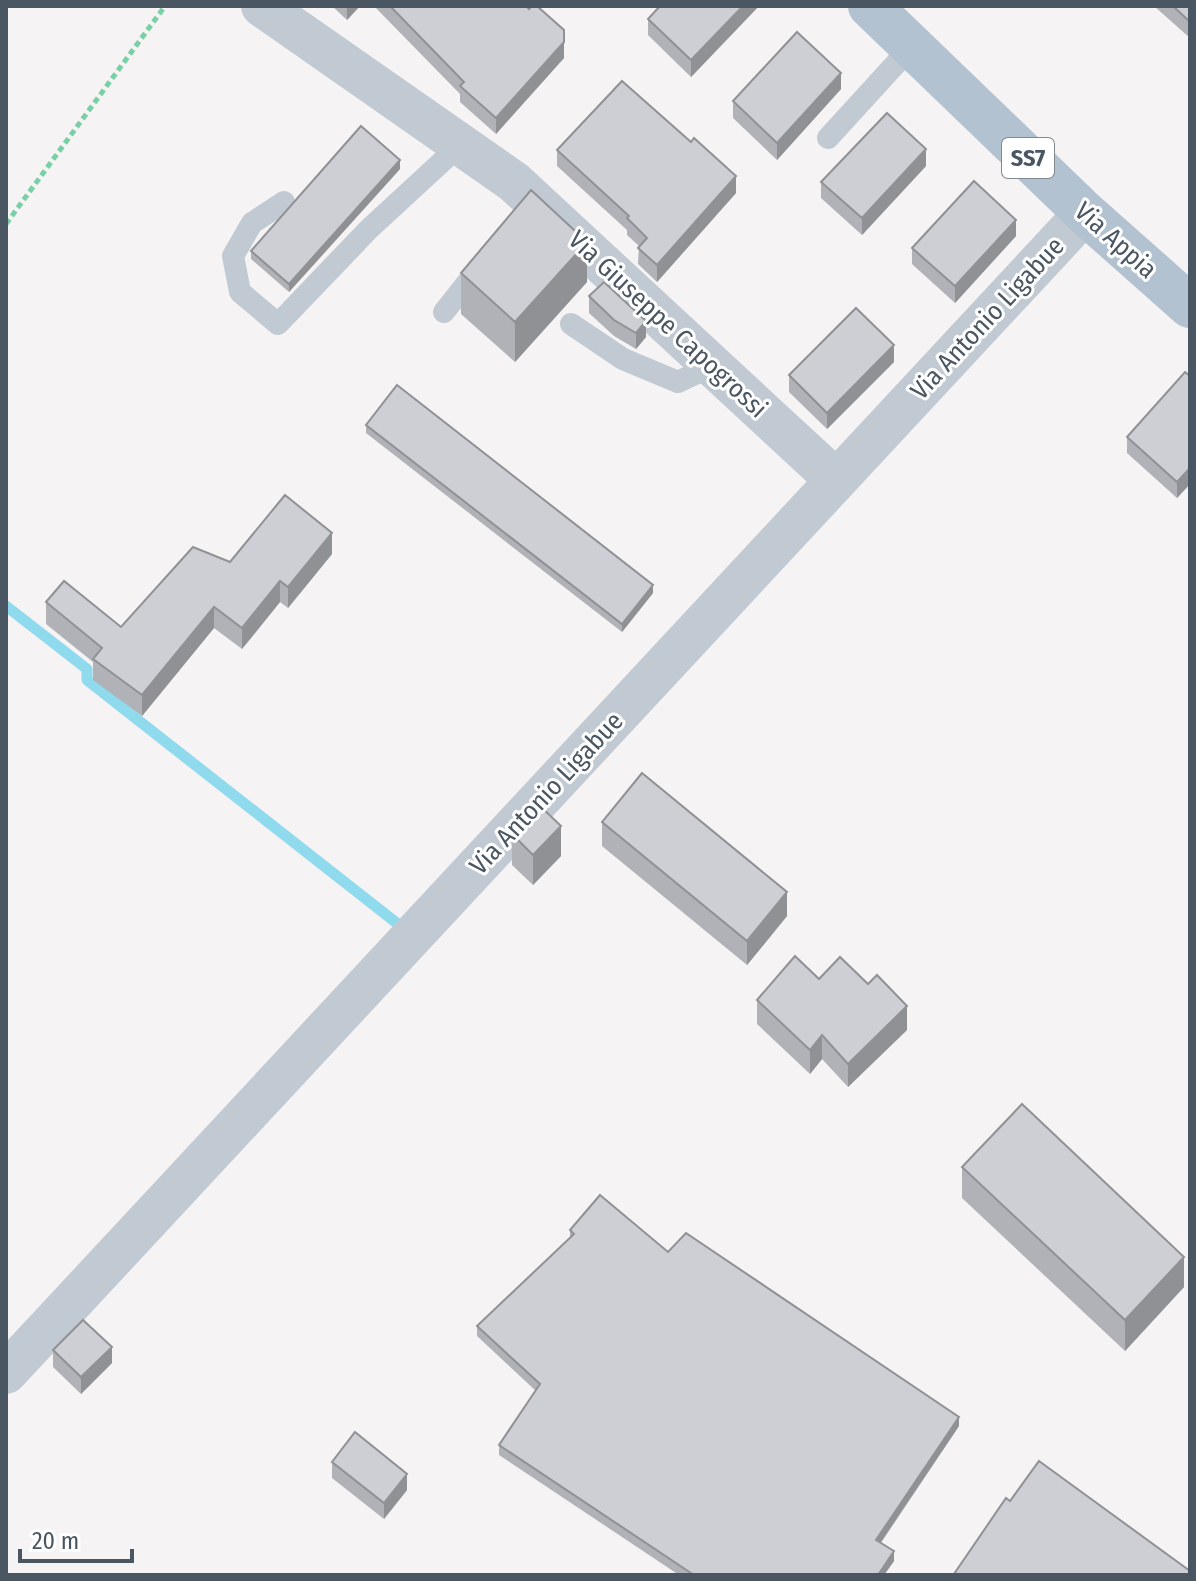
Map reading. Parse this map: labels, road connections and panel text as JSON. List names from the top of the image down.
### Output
{
  "streets": {
    "main road": ["SS7", "Via Appia"],
    "street": ["Via Antonio Ligabue", "Via Giuseppe Capogrossi"]
  },
  "crossings": [
    ["Via Appia", "Via Antonio Ligabue"],
    ["Via Antonio Ligabue", "Via Giuseppe Capogrossi"]
  ],
  "scale_bar": "20 m"
}
